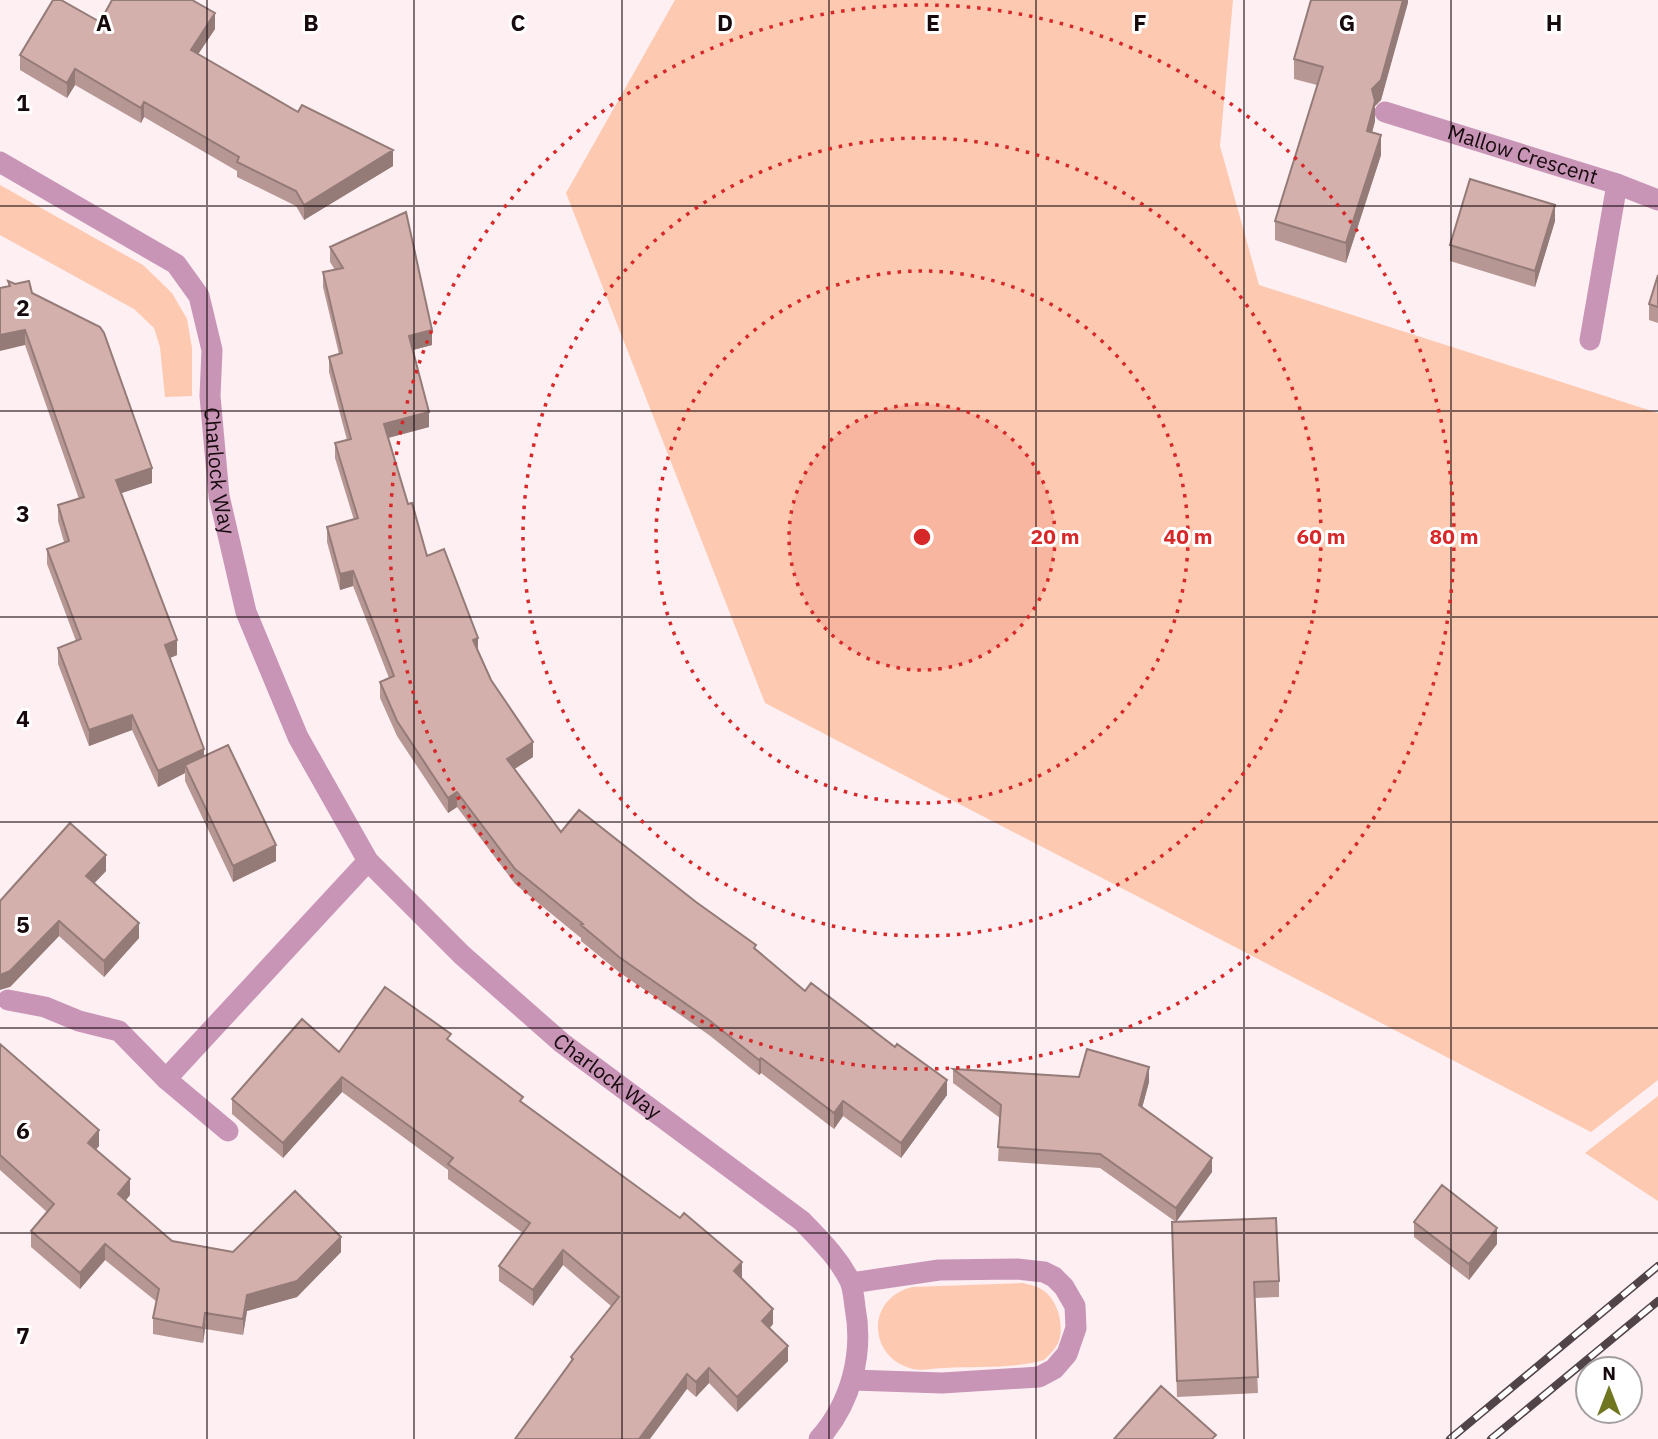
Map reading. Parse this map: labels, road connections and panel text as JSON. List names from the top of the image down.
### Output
{
  "streets": {
    "street": ["Mallow Crescent", "Charlock Way"]
  },
  "north": "top",
  "grid": {
    "columns": [
      "A",
      "B",
      "C",
      "D",
      "E",
      "F",
      "G",
      "H"
    ],
    "rows": [
      "1",
      "2",
      "3",
      "4",
      "5",
      "6",
      "7"
    ]
  },
  "rings": [
    "20 m",
    "40 m",
    "60 m",
    "80 m"
  ]
}
